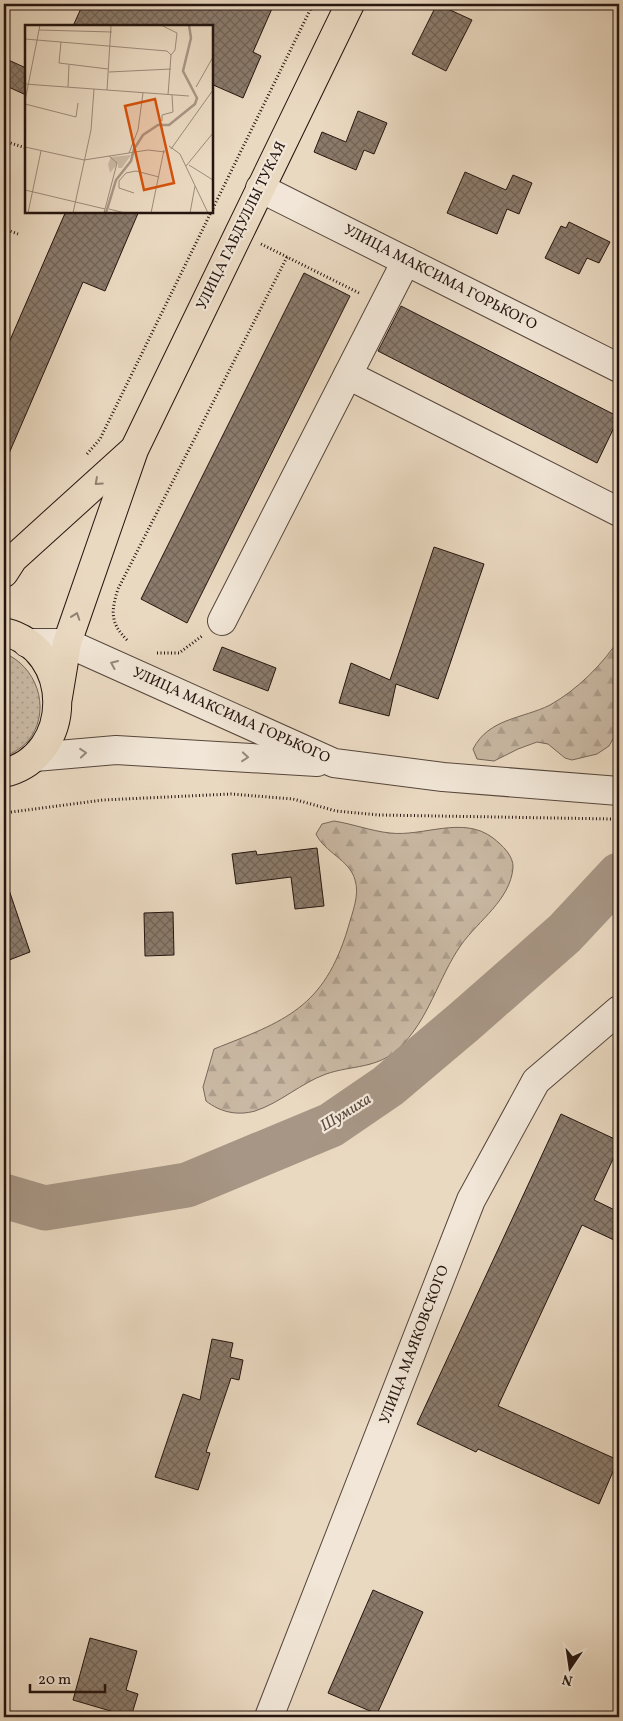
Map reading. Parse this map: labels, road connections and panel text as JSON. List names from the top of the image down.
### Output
{
  "streets": {
    "main road": ["УЛИЦА ГАБДУЛЛЫ ТУКАЯ", "УЛИЦА МАКСИМА ГОРЬКОГО"],
    "street": ["УЛИЦА МАЯКОВСКОГО"]
  },
  "crossings": [
    ["УЛИЦА ГАБДУЛЛЫ ТУКАЯ", "УЛИЦА МАКСИМА ГОРЬКОГО"]
  ],
  "water": ["Шумиха"],
  "scale_bar": "20 m",
  "north": "bottom"
}
